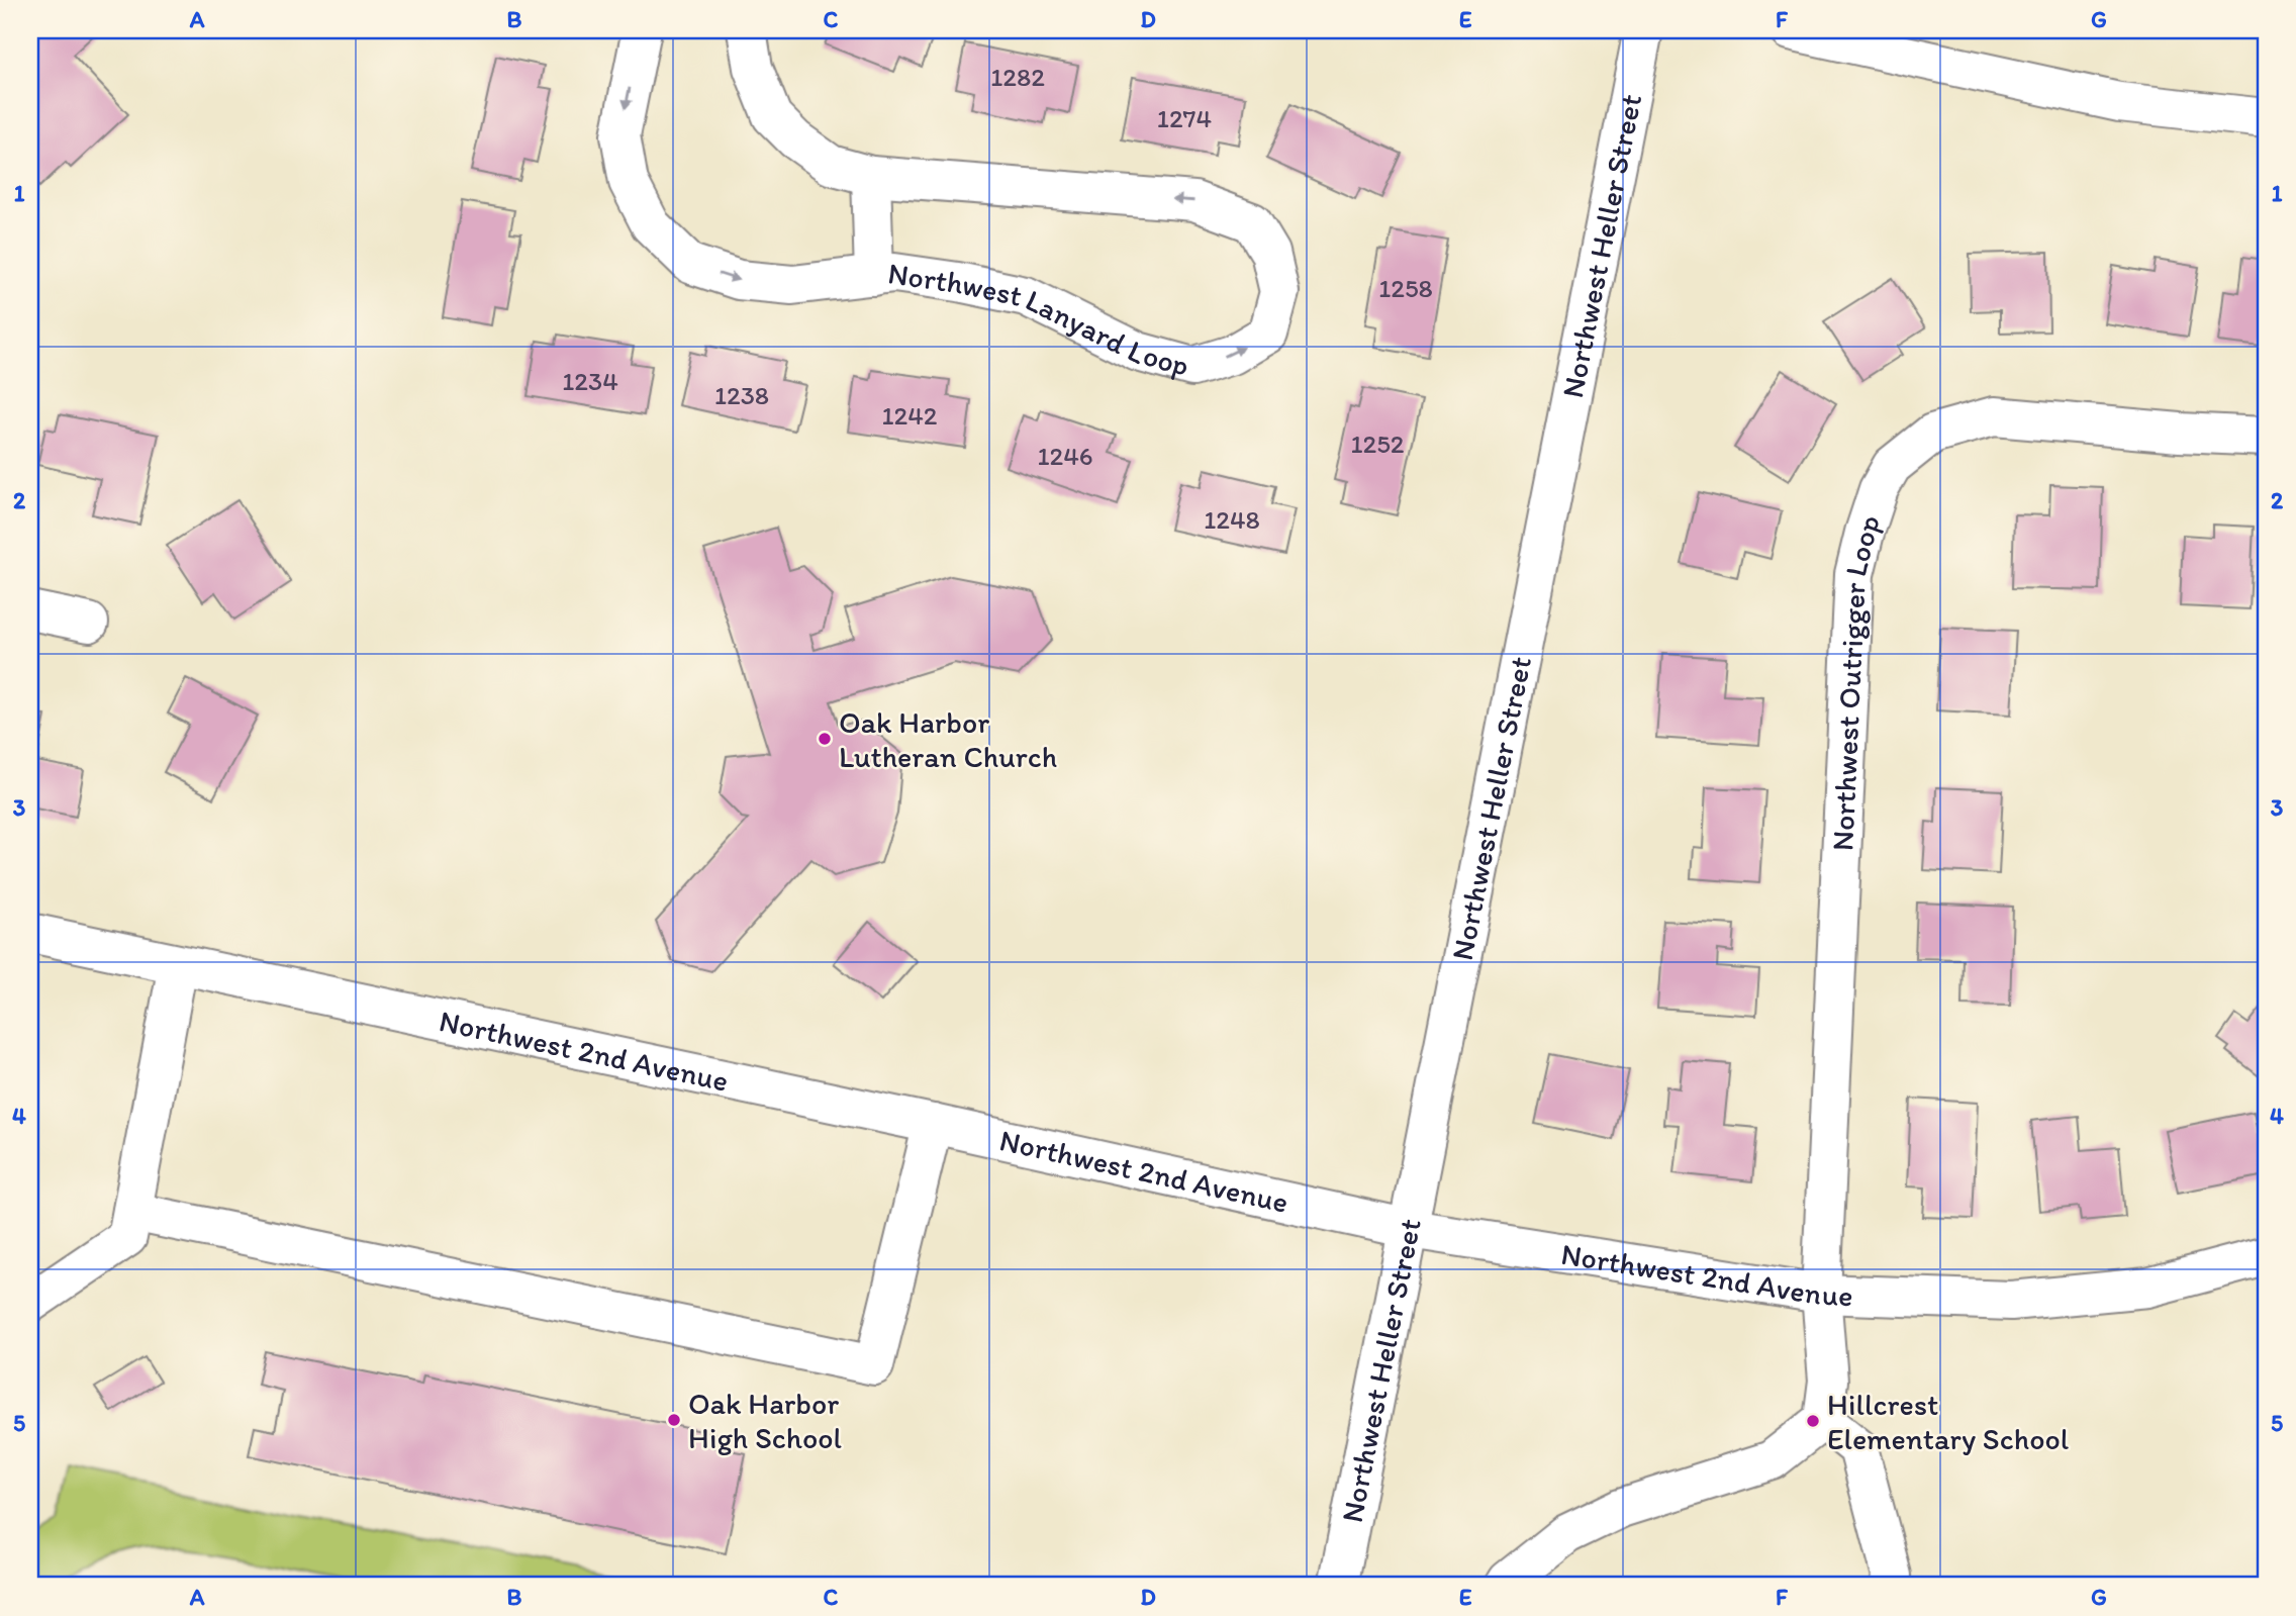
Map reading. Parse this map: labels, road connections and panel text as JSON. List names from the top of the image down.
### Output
{
  "streets": {
    "street": [
      "Northwest Heller Street",
      "Northwest Lanyard Loop",
      "Northwest Outrigger Loop",
      "Northwest 2nd Avenue"
    ]
  },
  "crossings": [
    ["Northwest Heller Street", "Northwest 2nd Avenue"],
    ["Northwest Outrigger Loop", "Northwest 2nd Avenue"]
  ],
  "places": ["Oak Harbor Lutheran Church", "Oak Harbor High School", "Hillcrest Elementary School"],
  "house_numbers": [
    "1282",
    "1274",
    "1258",
    "1234",
    "1238",
    "1242",
    "1252",
    "1246",
    "1248"
  ],
  "grid": {
    "columns": [
      "A",
      "B",
      "C",
      "D",
      "E",
      "F",
      "G"
    ],
    "rows": [
      "1",
      "2",
      "3",
      "4",
      "5"
    ]
  }
}
